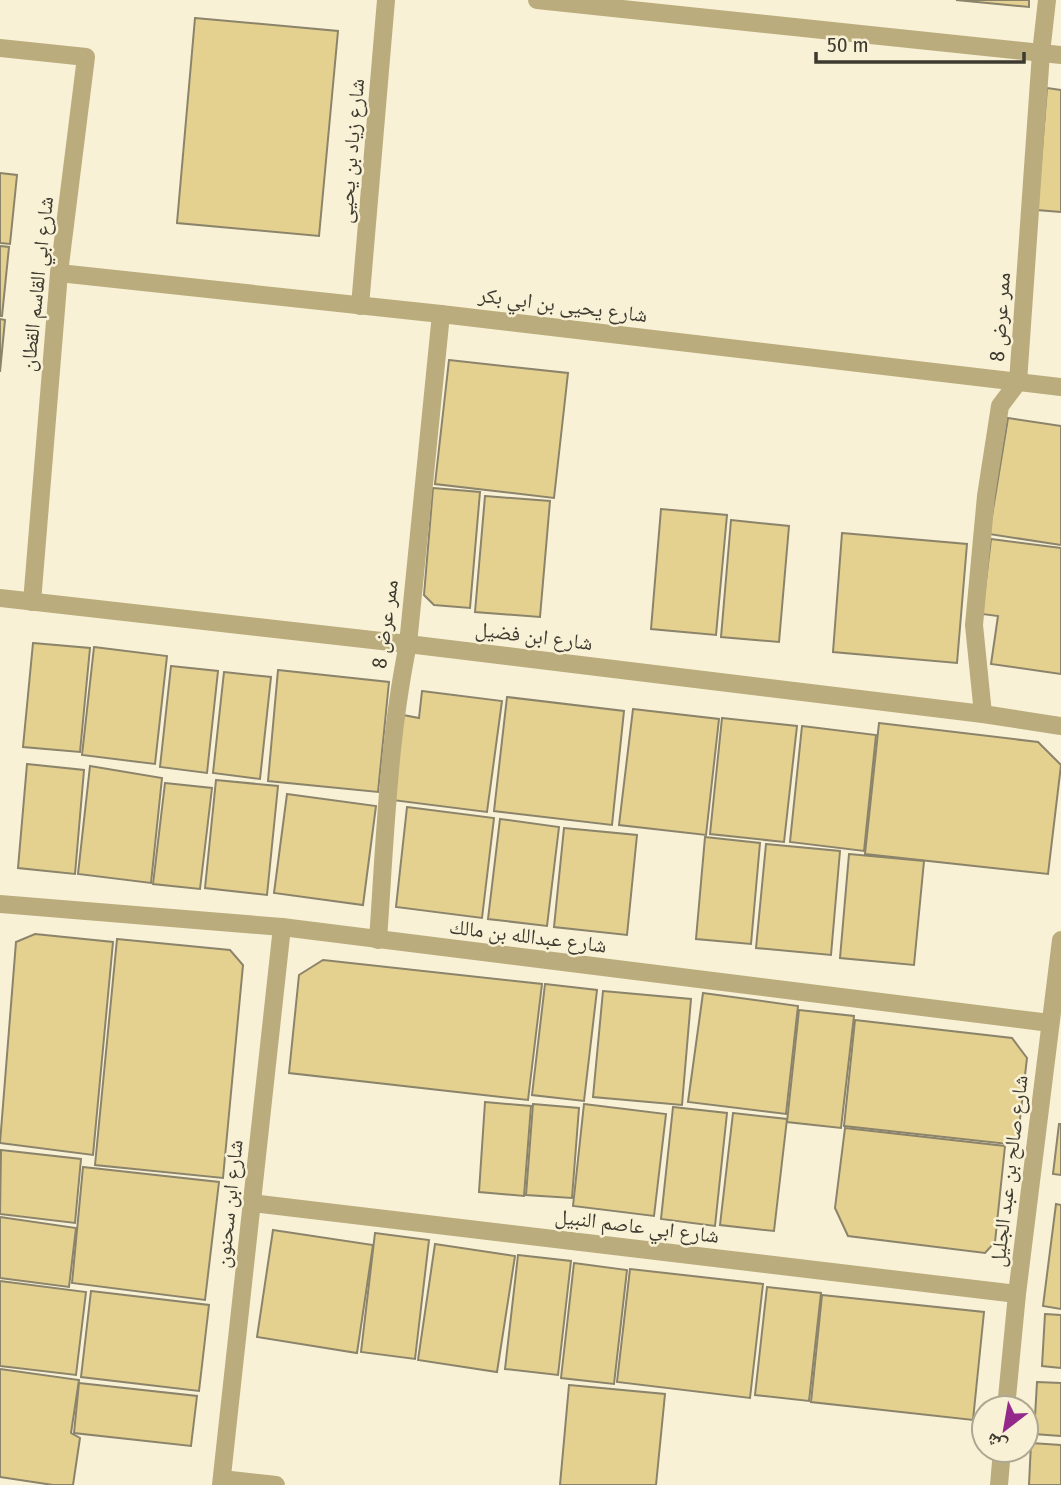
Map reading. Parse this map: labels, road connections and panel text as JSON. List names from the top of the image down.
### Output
{
  "streets": {
    "street": [
      "شارع زياد بن يحيى",
      "شارع ابي القاسم القطان",
      "شارع يحيى بن ابي بكر",
      "ممر عرض 8",
      "شارع ابن فضيل",
      "شارع عبدالله بن مالك",
      "شارع صالح بن عبد الجليل",
      "شارع ابن سحنون",
      "شارع ابي عاصم النبيل"
    ]
  },
  "crossings": [
    ["شارع زياد بن يحيى", "شارع يحيى بن ابي بكر"],
    ["شارع ابي القاسم القطان", "شارع يحيى بن ابي بكر"],
    ["شارع ابي القاسم القطان", "شارع ابن فضيل"],
    ["شارع يحيى بن ابي بكر", "ممر عرض 8"],
    ["ممر عرض 8", "شارع ابن فضيل"],
    ["ممر عرض 8", "شارع عبدالله بن مالك"],
    ["شارع عبدالله بن مالك", "شارع صالح بن عبد الجليل"],
    ["شارع عبدالله بن مالك", "شارع ابن سحنون"],
    ["شارع صالح بن عبد الجليل", "شارع ابي عاصم النبيل"],
    ["شارع ابن سحنون", "شارع ابي عاصم النبيل"]
  ],
  "scale_bar": "50 m",
  "north": "bottom left"
}
